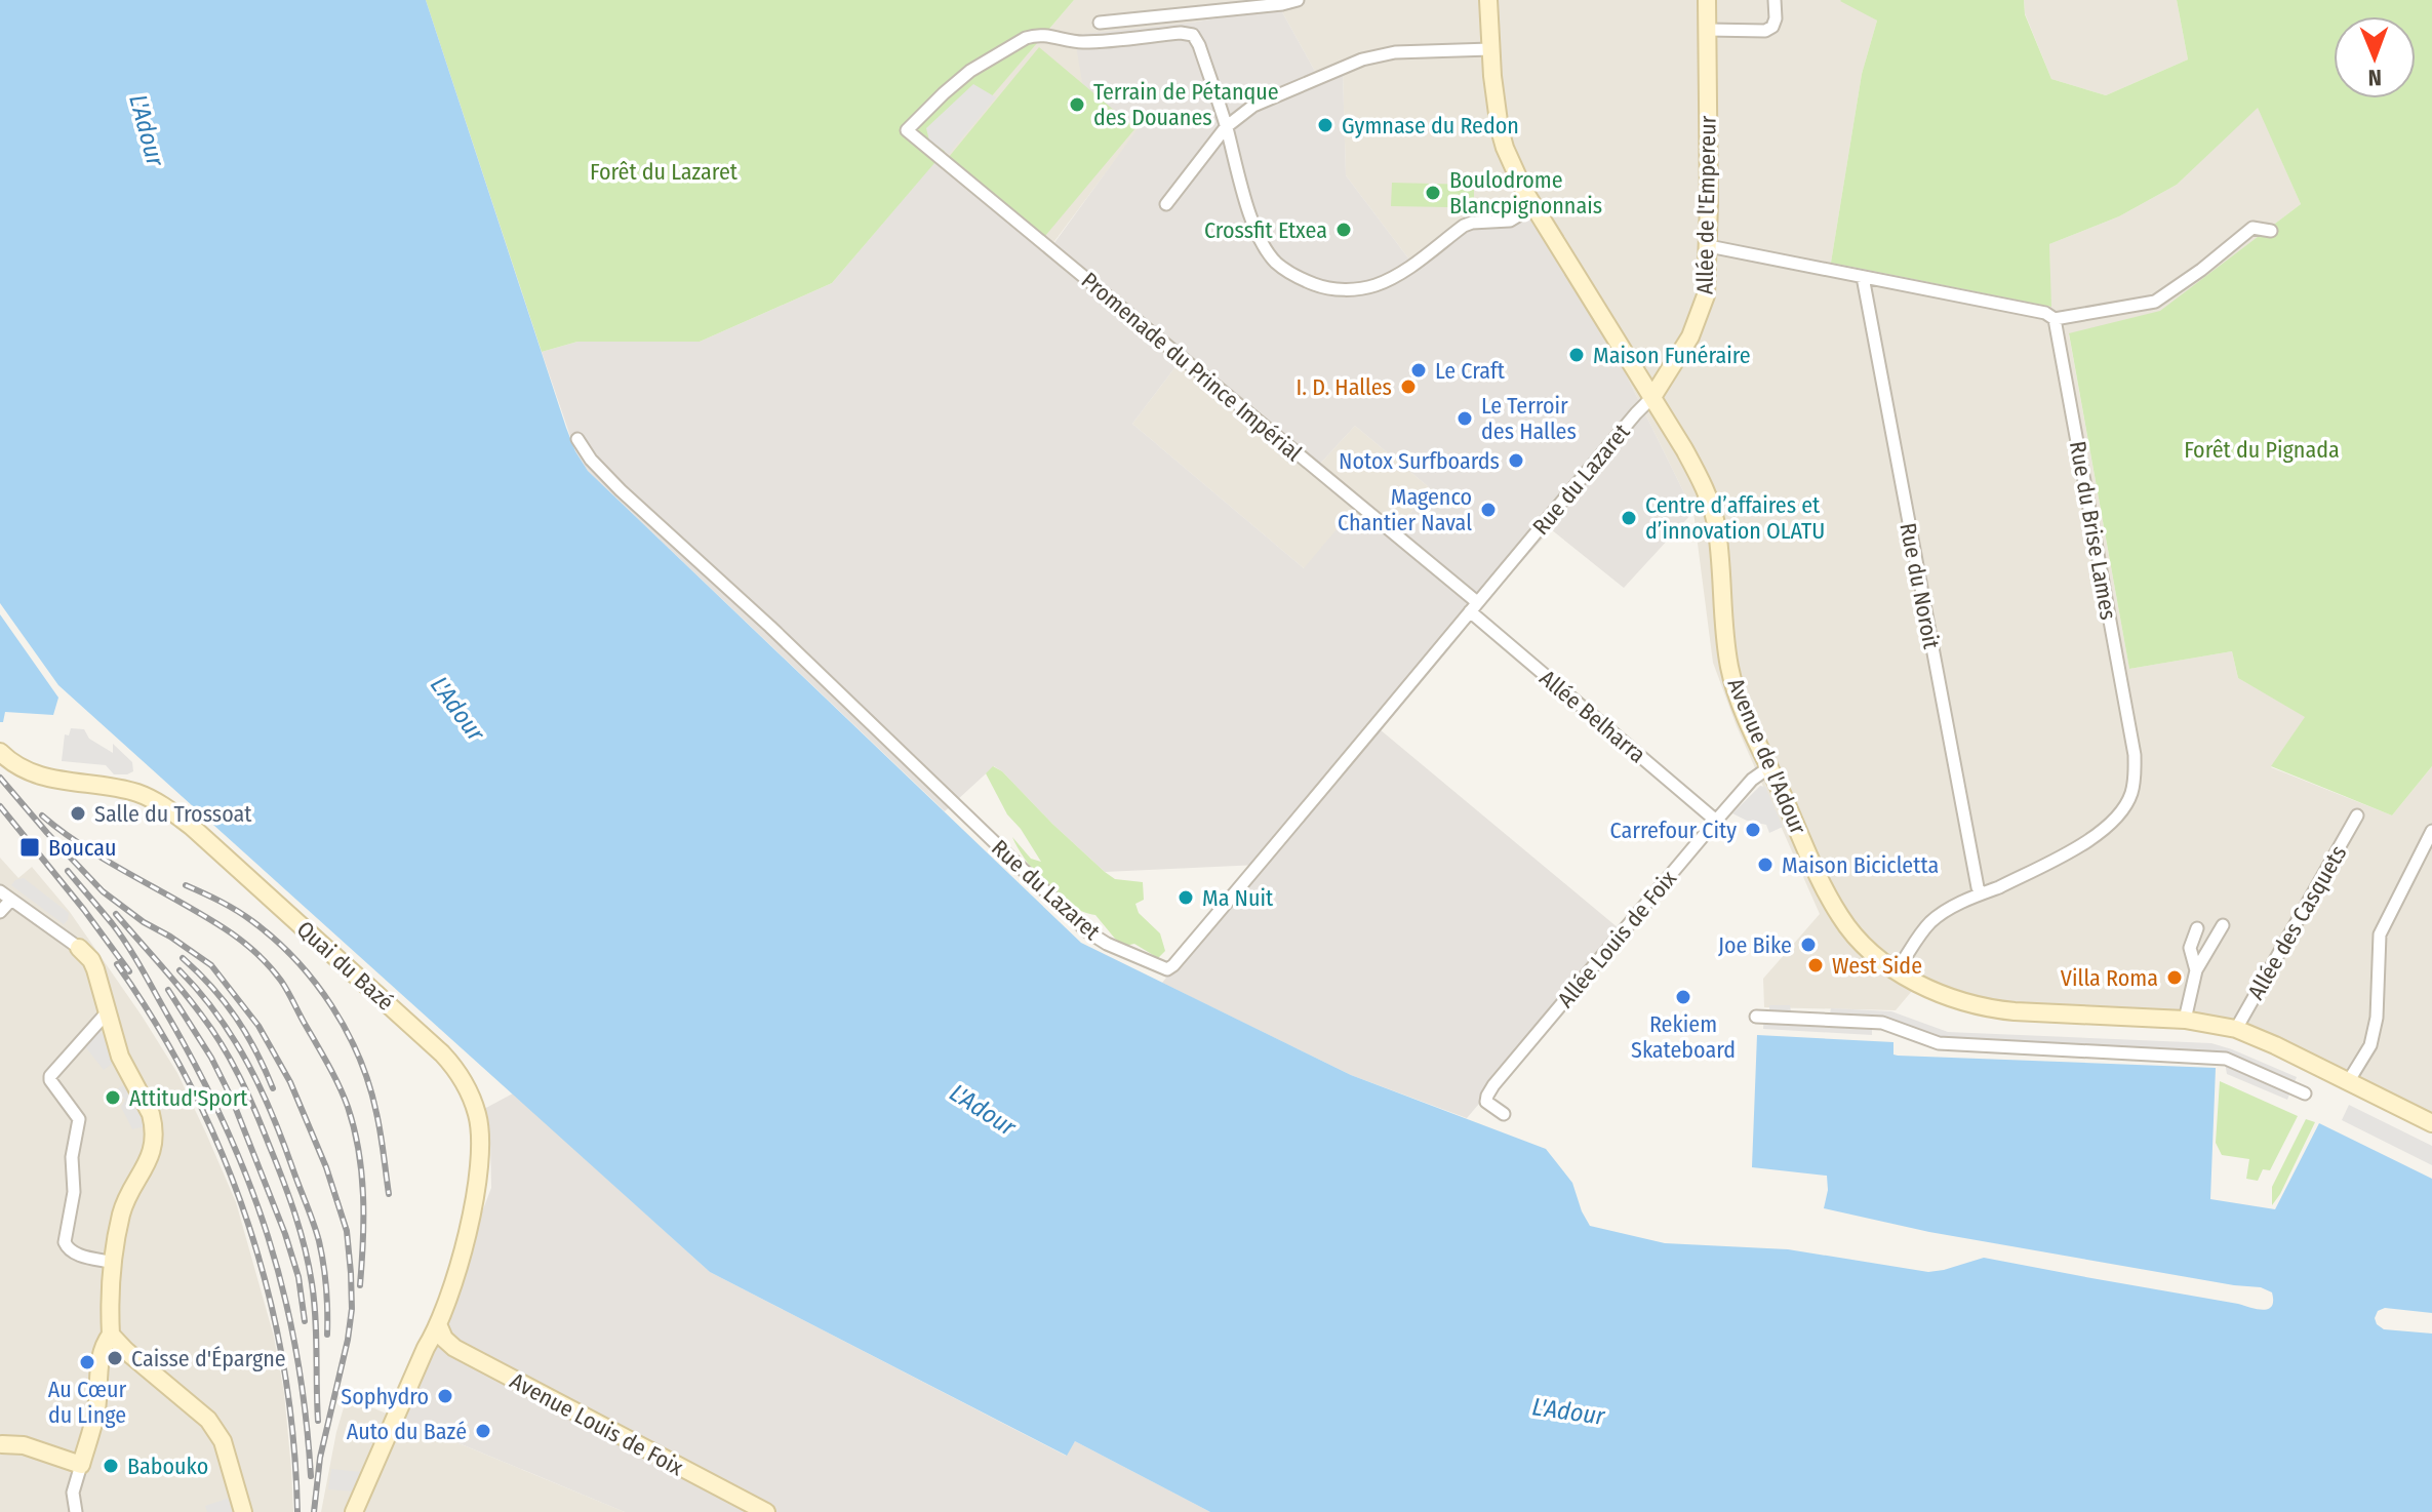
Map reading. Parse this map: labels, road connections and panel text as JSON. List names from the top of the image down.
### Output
{
  "streets": {
    "main road": [
      "Allée de l'Empereur",
      "Avenue de l'Adour",
      "Quai du Bazé",
      "Avenue Louis de Foix"
    ],
    "street": [
      "Promenade du Prince Impérial",
      "Rue du Lazaret",
      "Rue du Brise Lames",
      "Rue du Noroit",
      "Allée Belharra",
      "Allée des Casquets",
      "Allée Louis de Foix"
    ]
  },
  "crossings": [
    ["Allée de l'Empereur", "Rue du Lazaret"],
    ["Allée de l'Empereur", "Avenue de l'Adour"],
    ["Promenade du Prince Impérial", "Rue du Lazaret"],
    ["Promenade du Prince Impérial", "Allée Belharra"],
    ["Rue du Lazaret", "Allée Belharra"],
    ["Rue du Lazaret", "Avenue de l'Adour"],
    ["Rue du Brise Lames", "Rue du Noroit"],
    ["Rue du Brise Lames", "Avenue de l'Adour"],
    ["Allée Belharra", "Allée Louis de Foix"],
    ["Avenue de l'Adour", "Allée des Casquets"],
    ["Avenue de l'Adour", "Allée Louis de Foix"],
    ["Quai du Bazé", "Avenue Louis de Foix"]
  ],
  "water": ["L'Adour"],
  "parks": ["Forêt du Lazaret", "Forêt du Pignada"],
  "places": {
    "other": [
      "Terrain de Pétanque des Douanes",
      "Gymnase du Redon",
      "Boulodrome Blancpignonnais",
      "Crossfit Etxea",
      "Maison Funéraire",
      "Le Craft",
      "I. D. Halles",
      "Le Terroir des Halles",
      "Notox Surfboards",
      "Magenco Chantier Naval",
      "Centre d’affaires et d’innovation OLATU",
      "Salle du Trossoat",
      "Carrefour City",
      "Maison Bicicletta",
      "Ma Nuit",
      "Joe Bike",
      "West Side",
      "Villa Roma",
      "Rekiem Skateboard",
      "Attitud'Sport",
      "Caisse d'Épargne",
      "Au Cœur du Linge",
      "Sophydro",
      "Auto du Bazé",
      "Babouko"
    ],
    "transit": ["Boucau"]
  },
  "north": "bottom"
}
